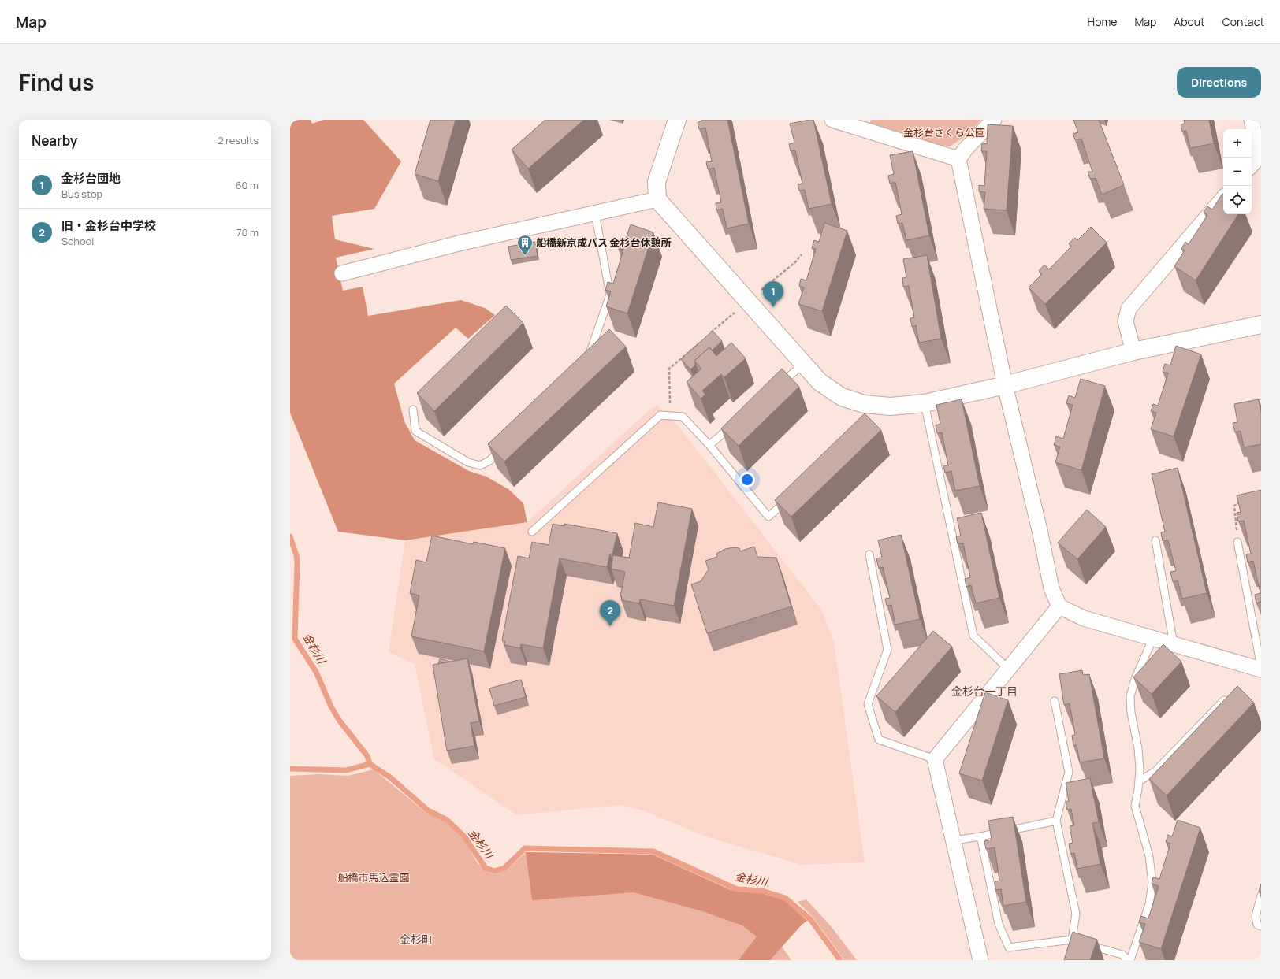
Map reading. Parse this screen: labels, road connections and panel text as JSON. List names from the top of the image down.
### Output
{
  "districts": ["金杉台一丁目", "金杉町"],
  "water": ["金杉川"],
  "parks": ["金杉台さくら公園", "船橋市馬込霊園"],
  "places": {
    "building": ["船橋新京成バス 金杉台休憩所"]
  },
  "page": {
    "header": "Map",
    "nav": [
      "Home",
      "Map",
      "About",
      "Contact"
    ],
    "title": "Find us",
    "buttons": "Directions",
    "heading": ["Nearby", "2 results"],
    "map_buttons": ["+", "−"],
    "list": [
      {
        "mark": "1",
        "name": "金杉台団地",
        "note": "Bus stop",
        "value": "60 m"
      },
      {
        "mark": "2",
        "name": "旧・金杉台中学校",
        "note": "School",
        "value": "70 m"
      }
    ],
    "pins": ["1", "2"]
  }
}
